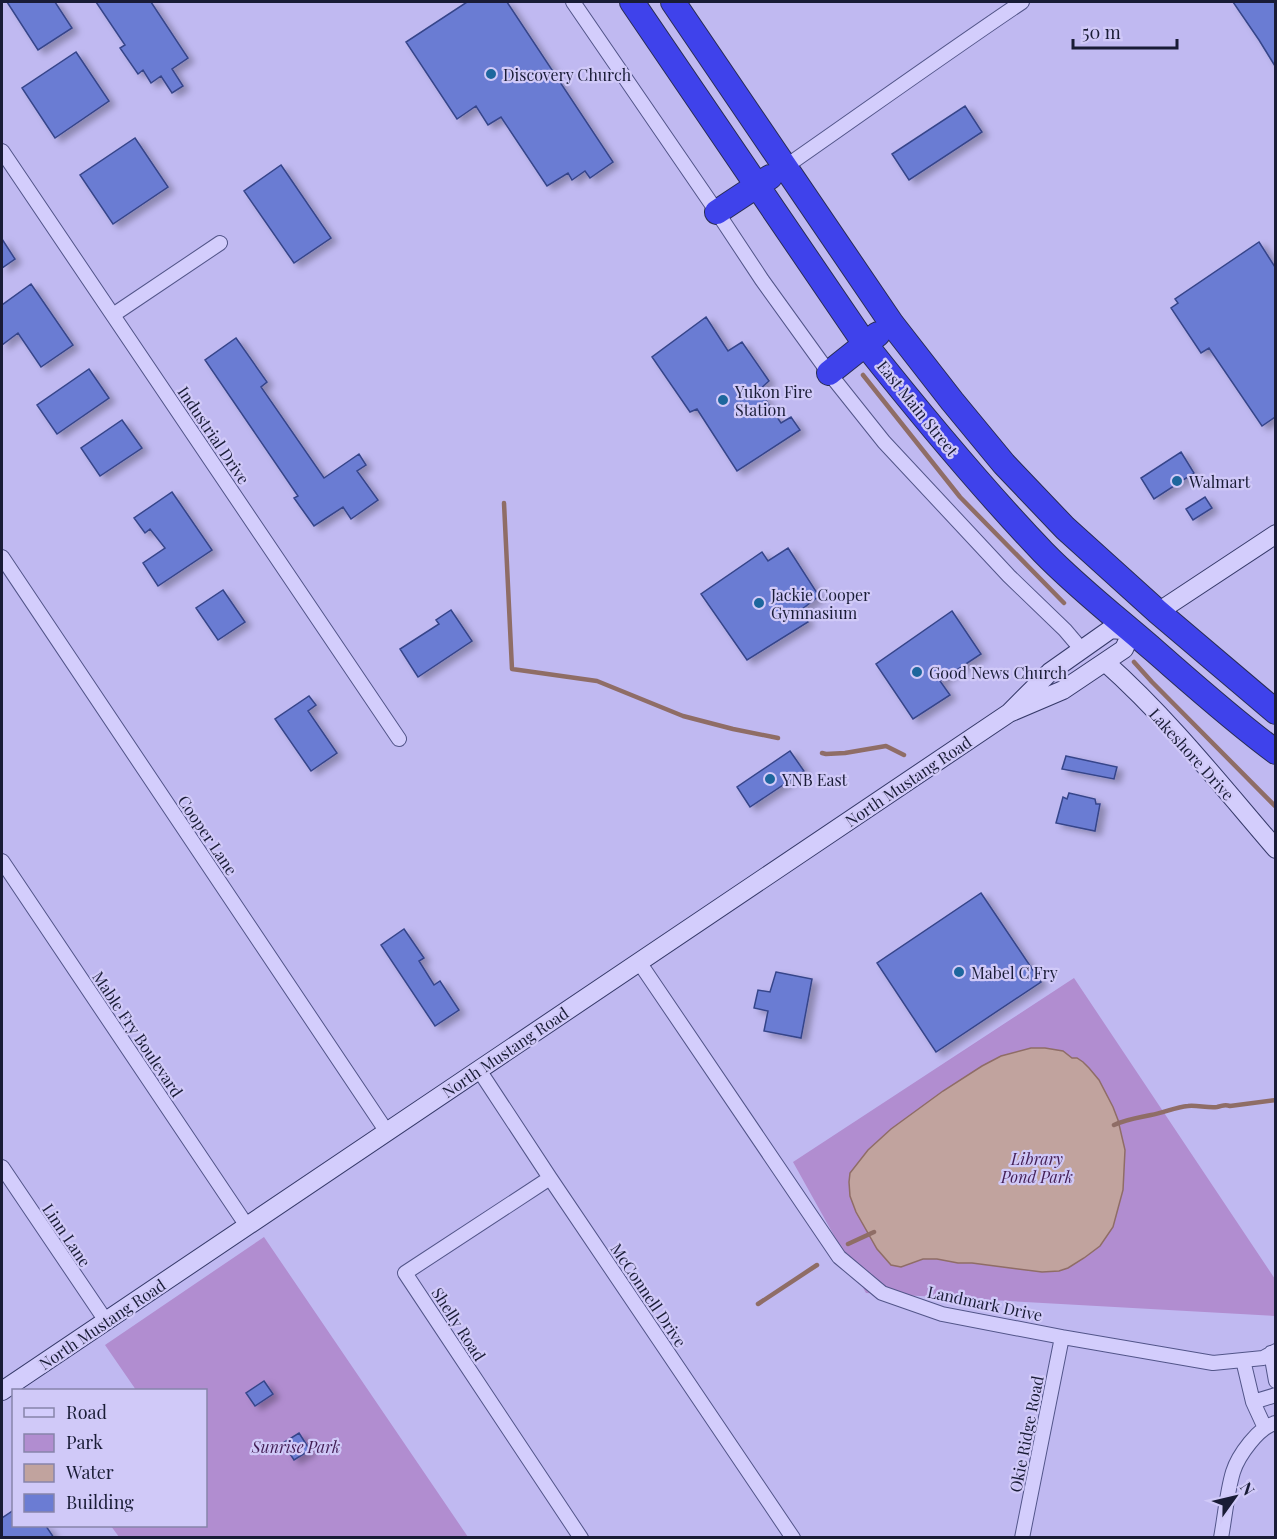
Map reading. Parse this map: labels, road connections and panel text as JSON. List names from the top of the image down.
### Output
{
  "streets": {
    "highway": ["East Main Street"],
    "main road": ["Lakeshore Drive", "North Mustang Road"],
    "street": [
      "Industrial Drive",
      "Cooper Lane",
      "Mable Fry Boulevard",
      "Linn Lane",
      "McConnell Drive",
      "Landmark Drive",
      "Shelly Road",
      "Okie Ridge Road"
    ]
  },
  "crossings": [
    ["East Main Street", "North Mustang Road"],
    ["Lakeshore Drive", "North Mustang Road"],
    ["North Mustang Road", "Cooper Lane"],
    ["North Mustang Road", "Mable Fry Boulevard"],
    ["North Mustang Road", "Linn Lane"],
    ["North Mustang Road", "McConnell Drive"],
    ["North Mustang Road", "Landmark Drive"],
    ["McConnell Drive", "Shelly Road"],
    ["Landmark Drive", "Okie Ridge Road"]
  ],
  "parks": ["Library Pond Park", "Sunrise Park"],
  "places": [
    "Discovery Church",
    "Yukon Fire Station",
    "Walmart",
    "Jackie Cooper Gymnasium",
    "Good News Church",
    "YNB East",
    "Mabel C Fry"
  ],
  "legend": [
    "Road",
    "Park",
    "Water",
    "Building"
  ],
  "scale_bar": "50 m",
  "north": "top right"
}
